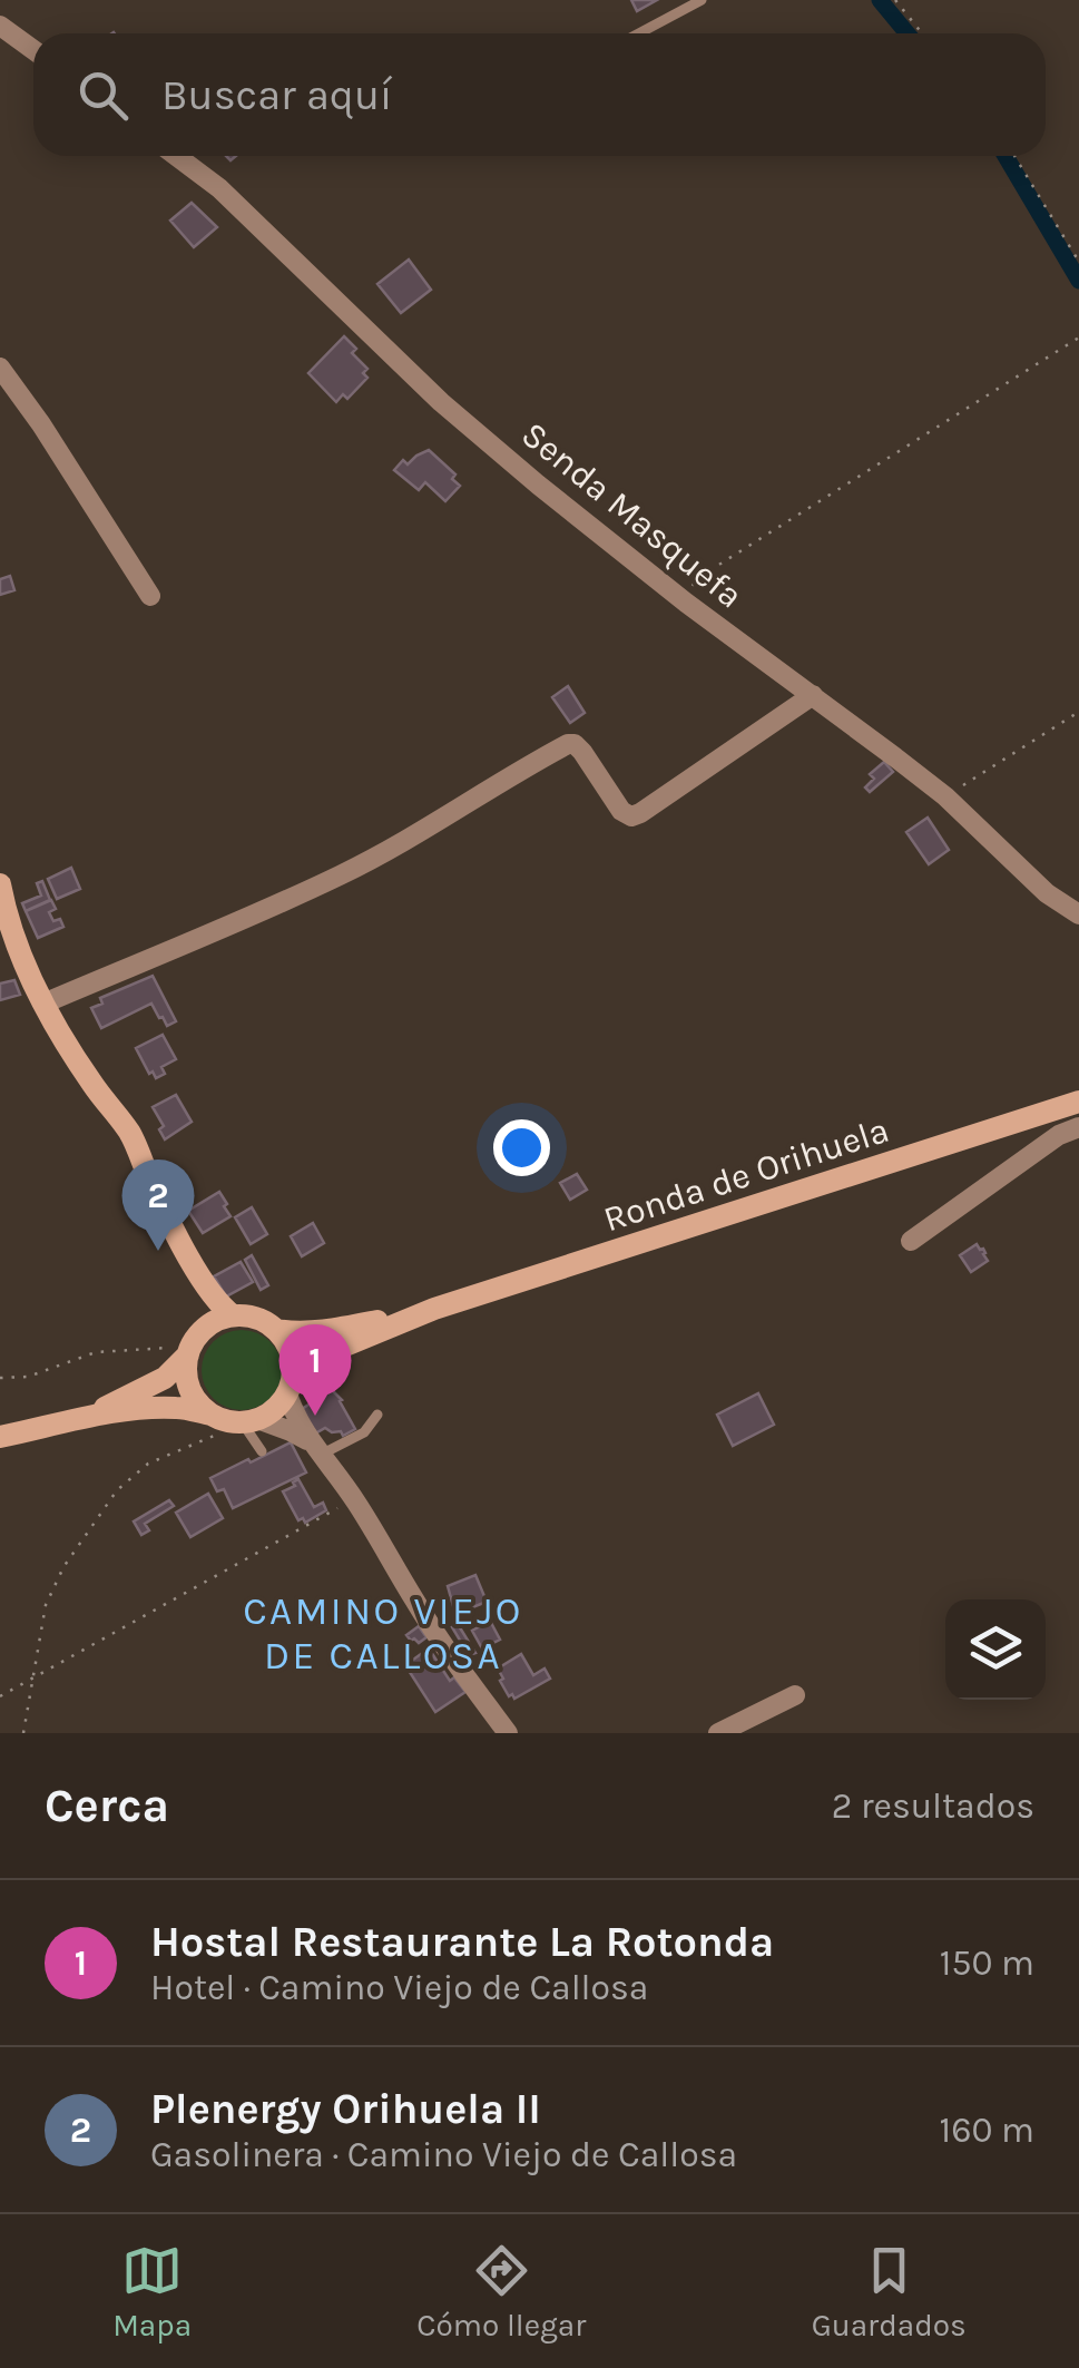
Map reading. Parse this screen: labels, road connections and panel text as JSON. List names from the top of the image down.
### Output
{
  "streets": {
    "main road": ["Ronda de Orihuela"],
    "street": ["Senda Masquefa"]
  },
  "districts": ["CAMINO VIEJO DE CALLOSA"],
  "page": {
    "search": "Buscar aquí",
    "pins": ["2", "1"],
    "heading": ["Cerca", "2 resultados"],
    "list": [
      {
        "mark": "1",
        "name": "Hostal Restaurante La Rotonda",
        "note": "Hotel · Camino Viejo de Callosa",
        "value": "150 m"
      },
      {
        "mark": "2",
        "name": "Plenergy Orihuela II",
        "note": "Gasolinera · Camino Viejo de Callosa",
        "value": "160 m"
      }
    ],
    "nav": ["Mapa", "Cómo llegar", "Guardados"]
  }
}
